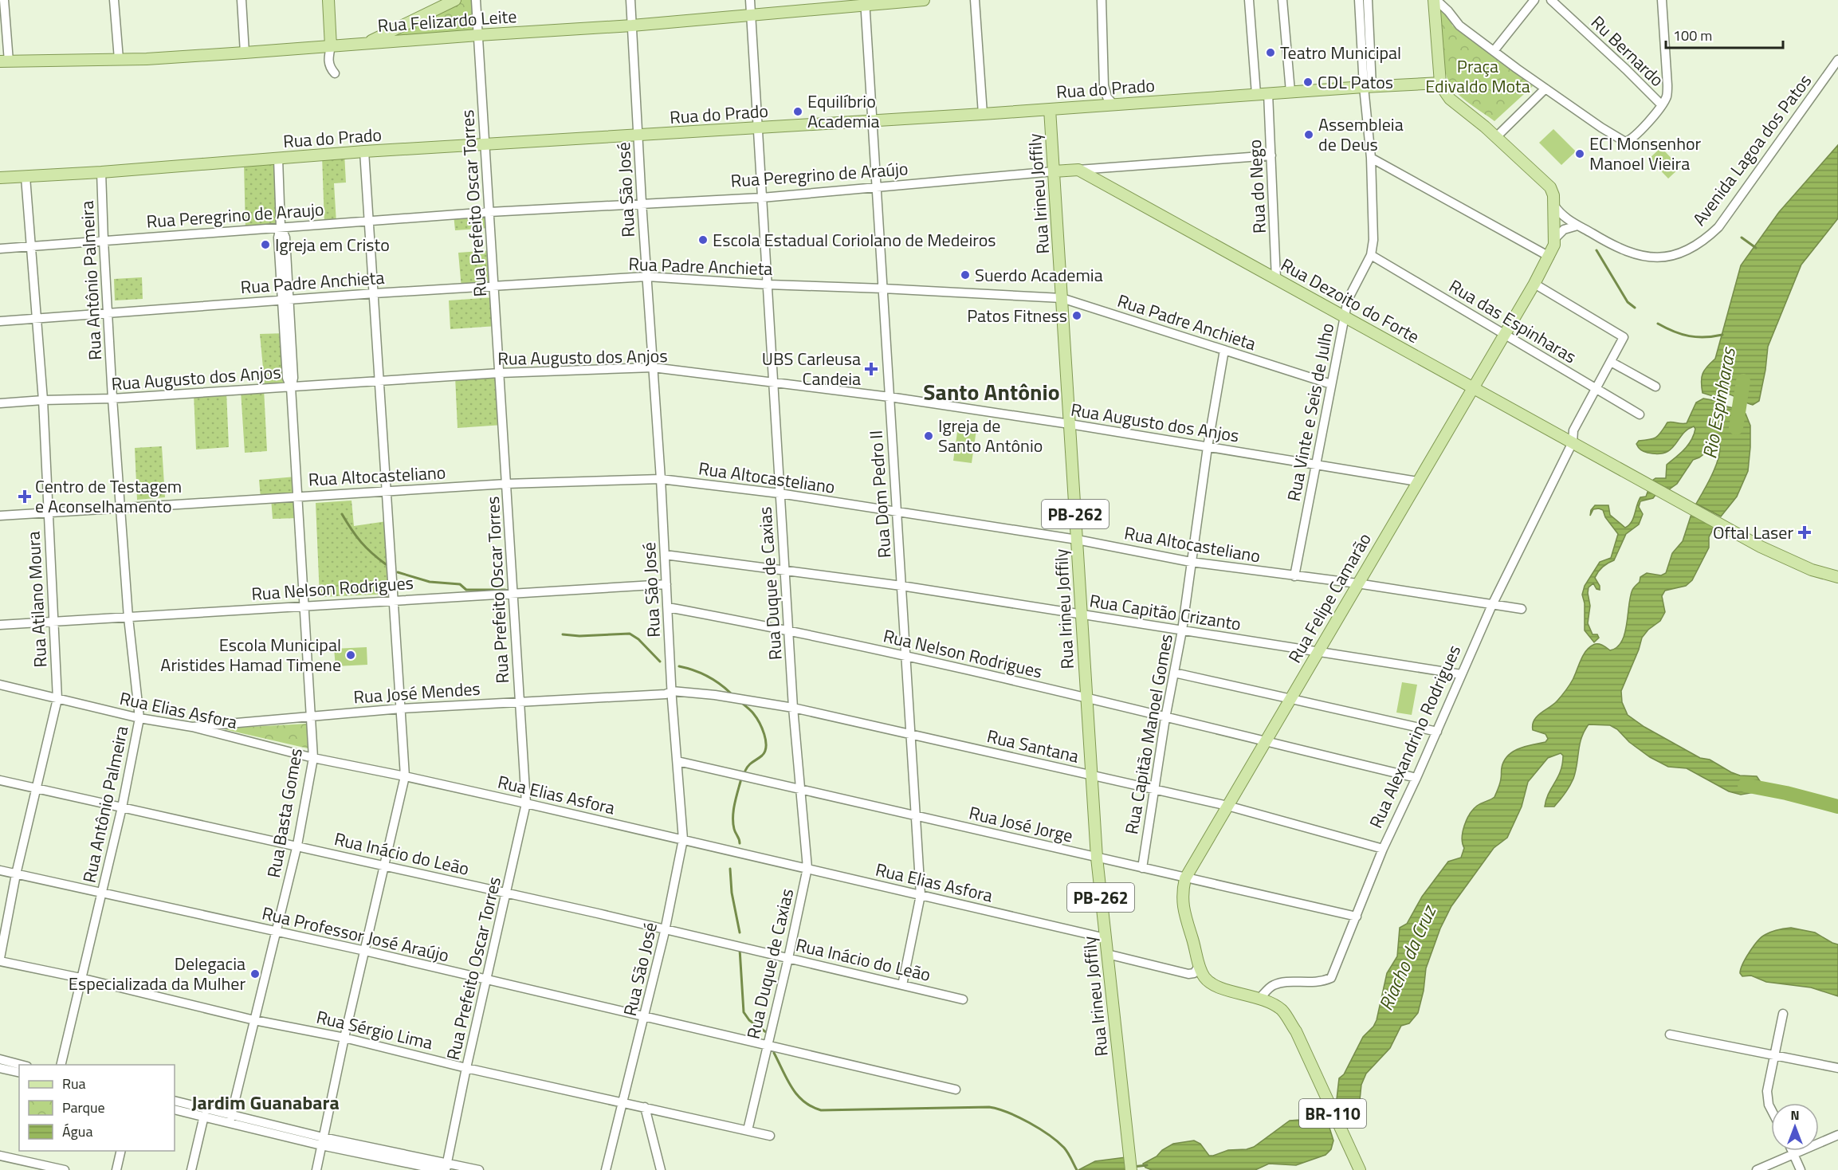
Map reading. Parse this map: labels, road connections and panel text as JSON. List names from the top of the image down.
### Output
{
  "streets": {
    "main road": [
      "Rua Felizardo Leite",
      "Rua do Prado",
      "Rua Peregrino de Araújo",
      "Rua Irineu Joffily",
      "Rua Dezoito do Forte",
      "PB-262",
      "Rua Felipe Camarão",
      "BR-110"
    ],
    "street": [
      "Ru Bernardo",
      "Avenida Lagoa dos Patos",
      "Rua do Nego",
      "Rua São José",
      "Rua Prefeito Oscar Torres",
      "Rua Peregrino de Araujo",
      "Rua Padre Anchieta",
      "Rua Antônio Palmeira",
      "Rua das Espinharas",
      "Rua Augusto dos Anjos",
      "Rua Vinte e Seis de Julho",
      "Rua Altocasteliano",
      "Rua Dom Pedro II",
      "Rua Duque de Caxias",
      "Rua Nelson Rodrigues",
      "Rua Atilano Moura",
      "Rua Capitão Crizanto",
      "Rua José Mendes",
      "Rua Elias Asfora",
      "Rua Capitão Manoel Gomes",
      "Rua Alexandrino Rodrigues",
      "Rua Santana",
      "Rua Basta Gomes",
      "Rua José Jorge",
      "Rua Inácio do Leão",
      "Rua Professor José Araújo",
      "Rua Sérgio Lima"
    ]
  },
  "crossings": [
    ["Rua Felizardo Leite", "Rua São José"],
    ["Rua Felizardo Leite", "Rua Prefeito Oscar Torres"],
    ["Rua Felizardo Leite", "Rua Dom Pedro II"],
    ["Rua Felizardo Leite", "Rua Duque de Caxias"],
    ["Rua do Prado", "Rua do Nego"],
    ["Rua do Prado", "Rua São José"],
    ["Rua do Prado", "Rua Irineu Joffily"],
    ["Rua do Prado", "Rua Prefeito Oscar Torres"],
    ["Rua do Prado", "Rua Antônio Palmeira"],
    ["Rua do Prado", "Rua Vinte e Seis de Julho"],
    ["Rua do Prado", "Rua Dom Pedro II"],
    ["Rua do Prado", "Rua Duque de Caxias"],
    ["Rua do Prado", "Rua Felipe Camarão"],
    ["Rua do Prado", "Rua Atilano Moura"],
    ["Rua do Prado", "Rua Basta Gomes"],
    ["Avenida Lagoa dos Patos", "Rua Felipe Camarão"],
    ["Rua Peregrino de Araújo", "Rua do Nego"],
    ["Rua Peregrino de Araújo", "Rua São José"],
    ["Rua Peregrino de Araújo", "Rua Irineu Joffily"],
    ["Rua Peregrino de Araújo", "Rua Prefeito Oscar Torres"],
    ["Rua Peregrino de Araújo", "Rua Peregrino de Araujo"],
    ["Rua Peregrino de Araújo", "Rua Dezoito do Forte"],
    ["Rua Peregrino de Araújo", "Rua Dom Pedro II"],
    ["Rua Peregrino de Araújo", "Rua Duque de Caxias"],
    ["Rua do Nego", "Rua Dezoito do Forte"],
    ["Rua São José", "Rua Padre Anchieta"],
    ["Rua São José", "Rua Augusto dos Anjos"],
    ["Rua São José", "Rua Altocasteliano"],
    ["Rua São José", "Rua Nelson Rodrigues"],
    ["Rua São José", "Rua Capitão Crizanto"],
    ["Rua São José", "Rua José Mendes"],
    ["Rua São José", "Rua Elias Asfora"],
    ["Rua São José", "Rua Santana"],
    ["Rua São José", "Rua José Jorge"],
    ["Rua São José", "Rua Inácio do Leão"],
    ["Rua São José", "Rua Professor José Araújo"],
    ["Rua São José", "Rua Sérgio Lima"],
    ["Rua Irineu Joffily", "Rua Padre Anchieta"],
    ["Rua Irineu Joffily", "Rua Augusto dos Anjos"],
    ["Rua Irineu Joffily", "Rua Altocasteliano"],
    ["Rua Irineu Joffily", "Rua Nelson Rodrigues"],
    ["Rua Irineu Joffily", "Rua Capitão Crizanto"],
    ["Rua Irineu Joffily", "Rua Elias Asfora"],
    ["Rua Irineu Joffily", "Rua Santana"],
    ["Rua Irineu Joffily", "Rua José Jorge"],
    ["Rua Prefeito Oscar Torres", "Rua Padre Anchieta"],
    ["Rua Prefeito Oscar Torres", "Rua Augusto dos Anjos"],
    ["Rua Prefeito Oscar Torres", "Rua Altocasteliano"],
    ["Rua Prefeito Oscar Torres", "Rua Nelson Rodrigues"],
    ["Rua Prefeito Oscar Torres", "Rua José Mendes"],
    ["Rua Prefeito Oscar Torres", "Rua Elias Asfora"],
    ["Rua Prefeito Oscar Torres", "Rua Inácio do Leão"],
    ["Rua Prefeito Oscar Torres", "Rua Professor José Araújo"],
    ["Rua Prefeito Oscar Torres", "Rua Sérgio Lima"],
    ["Rua Peregrino de Araujo", "Rua Antônio Palmeira"],
    ["Rua Peregrino de Araujo", "Rua Atilano Moura"],
    ["Rua Peregrino de Araujo", "Rua Basta Gomes"],
    ["Rua Padre Anchieta", "Rua Antônio Palmeira"],
    ["Rua Padre Anchieta", "Rua Vinte e Seis de Julho"],
    ["Rua Padre Anchieta", "Rua Dom Pedro II"],
    ["Rua Padre Anchieta", "Rua Duque de Caxias"],
    ["Rua Padre Anchieta", "Rua Atilano Moura"],
    ["Rua Padre Anchieta", "Rua Capitão Manoel Gomes"],
    ["Rua Padre Anchieta", "Rua Basta Gomes"],
    ["Rua Antônio Palmeira", "Rua Augusto dos Anjos"],
    ["Rua Antônio Palmeira", "Rua Altocasteliano"],
    ["Rua Antônio Palmeira", "Rua Nelson Rodrigues"],
    ["Rua Antônio Palmeira", "Rua Elias Asfora"],
    ["Rua Antônio Palmeira", "Rua Inácio do Leão"],
    ["Rua Antônio Palmeira", "Rua Professor José Araújo"],
    ["Rua Antônio Palmeira", "Rua Sérgio Lima"],
    ["Rua Dezoito do Forte", "Rua Vinte e Seis de Julho"],
    ["Rua Dezoito do Forte", "Rua Felipe Camarão"],
    ["Rua Dezoito do Forte", "Rua Alexandrino Rodrigues"],
    ["Rua das Espinharas", "Rua Vinte e Seis de Julho"],
    ["Rua das Espinharas", "Rua Felipe Camarão"],
    ["Rua das Espinharas", "Rua Alexandrino Rodrigues"],
    ["Rua Augusto dos Anjos", "Rua Vinte e Seis de Julho"],
    ["Rua Augusto dos Anjos", "Rua Dom Pedro II"],
    ["Rua Augusto dos Anjos", "Rua Duque de Caxias"],
    ["Rua Augusto dos Anjos", "Rua Felipe Camarão"],
    ["Rua Augusto dos Anjos", "Rua Atilano Moura"],
    ["Rua Augusto dos Anjos", "Rua Capitão Manoel Gomes"],
    ["Rua Augusto dos Anjos", "Rua Basta Gomes"],
    ["Rua Vinte e Seis de Julho", "Rua Altocasteliano"],
    ["Rua Altocasteliano", "Rua Dom Pedro II"],
    ["Rua Altocasteliano", "Rua Duque de Caxias"],
    ["Rua Altocasteliano", "Rua Felipe Camarão"],
    ["Rua Altocasteliano", "Rua Atilano Moura"],
    ["Rua Altocasteliano", "Rua Capitão Manoel Gomes"],
    ["Rua Altocasteliano", "Rua Alexandrino Rodrigues"],
    ["Rua Altocasteliano", "Rua Basta Gomes"],
    ["Rua Dom Pedro II", "Rua Nelson Rodrigues"],
    ["Rua Dom Pedro II", "Rua Capitão Crizanto"],
    ["Rua Dom Pedro II", "Rua Elias Asfora"],
    ["Rua Dom Pedro II", "Rua Santana"],
    ["Rua Dom Pedro II", "Rua José Jorge"],
    ["Rua Dom Pedro II", "Rua Inácio do Leão"],
    ["Rua Duque de Caxias", "Rua Nelson Rodrigues"],
    ["Rua Duque de Caxias", "Rua Capitão Crizanto"],
    ["Rua Duque de Caxias", "Rua Elias Asfora"],
    ["Rua Duque de Caxias", "Rua Santana"],
    ["Rua Duque de Caxias", "Rua José Jorge"],
    ["Rua Duque de Caxias", "Rua Inácio do Leão"],
    ["Rua Duque de Caxias", "Rua Professor José Araújo"],
    ["Rua Duque de Caxias", "Rua Sérgio Lima"],
    ["Rua Nelson Rodrigues", "Rua Felipe Camarão"],
    ["Rua Nelson Rodrigues", "Rua Atilano Moura"],
    ["Rua Nelson Rodrigues", "Rua Capitão Manoel Gomes"],
    ["Rua Nelson Rodrigues", "Rua Alexandrino Rodrigues"],
    ["Rua Nelson Rodrigues", "Rua Basta Gomes"],
    ["Rua Felipe Camarão", "Rua Capitão Crizanto"],
    ["Rua Felipe Camarão", "Rua Alexandrino Rodrigues"],
    ["Rua Felipe Camarão", "Rua Santana"],
    ["Rua Felipe Camarão", "Rua José Jorge"],
    ["Rua Felipe Camarão", "BR-110"],
    ["Rua Atilano Moura", "Rua Elias Asfora"],
    ["Rua Atilano Moura", "Rua Inácio do Leão"],
    ["Rua Atilano Moura", "Rua Professor José Araújo"],
    ["Rua Atilano Moura", "Rua Sérgio Lima"],
    ["Rua Capitão Crizanto", "Rua Capitão Manoel Gomes"],
    ["Rua Capitão Crizanto", "Rua Alexandrino Rodrigues"],
    ["Rua José Mendes", "Rua Elias Asfora"],
    ["Rua José Mendes", "Rua Santana"],
    ["Rua José Mendes", "Rua Basta Gomes"],
    ["Rua Elias Asfora", "Rua Basta Gomes"],
    ["Rua Capitão Manoel Gomes", "Rua Santana"],
    ["Rua Capitão Manoel Gomes", "Rua José Jorge"],
    ["Rua Alexandrino Rodrigues", "Rua Santana"],
    ["Rua Alexandrino Rodrigues", "Rua José Jorge"],
    ["Rua Alexandrino Rodrigues", "BR-110"],
    ["Rua Basta Gomes", "Rua Inácio do Leão"],
    ["Rua Basta Gomes", "Rua Professor José Araújo"],
    ["Rua Basta Gomes", "Rua Sérgio Lima"]
  ],
  "districts": ["Santo Antônio", "Jardim Guanabara"],
  "water": ["Rio Espinharas", "Riacho da Cruz"],
  "parks": ["Praça Edivaldo Mota"],
  "places": {
    "other": [
      "Teatro Municipal",
      "CDL Patos",
      "Equilíbrio Academia",
      "Assembleia de Deus",
      "ECI Monsenhor Manoel Vieira",
      "Escola Estadual Coriolano de Medeiros",
      "Igreja em Cristo",
      "Suerdo Academia",
      "Patos Fitness",
      "Igreja de Santo Antônio",
      "Escola Municipal Aristides Hamad Timene",
      "Delegacia Especializada da Mulher"
    ],
    "health": ["UBS Carleusa Candeia", "Centro de Testagem e Aconselhamento", "Oftal Laser"]
  },
  "legend": ["Rua", "Parque", "Água"],
  "scale_bar": "100 m",
  "north": "top"
}
